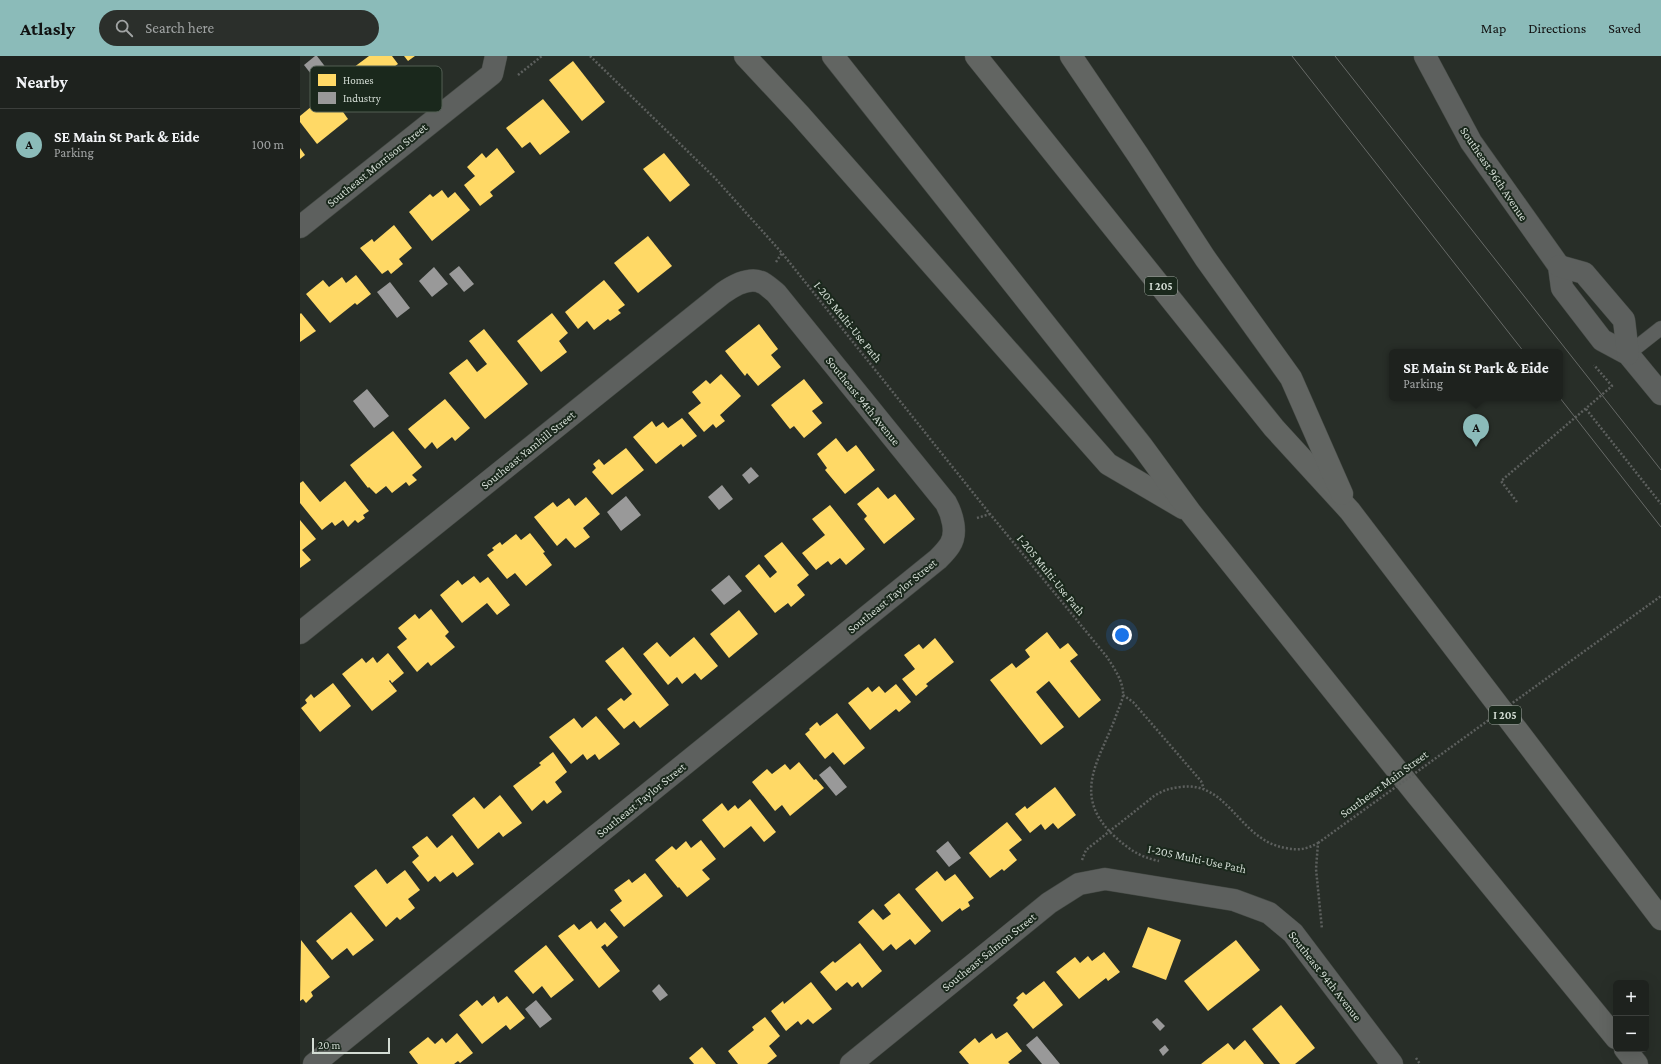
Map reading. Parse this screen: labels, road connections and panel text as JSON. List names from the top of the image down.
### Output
{
  "streets": {
    "highway": ["I 205"],
    "street": [
      "Southeast Morrison Street",
      "Southeast 96th Avenue",
      "Southeast 94th Avenue",
      "Southeast Yamhill Street",
      "Southeast Taylor Street",
      "Southeast Salmon Street"
    ],
    "path": ["I-205 Multi-Use Path", "Southeast Main Street"]
  },
  "crossings": [
    ["I-205 Multi-Use Path", "Southeast Main Street"],
    ["Southeast 94th Avenue", "Southeast Yamhill Street"],
    ["Southeast 94th Avenue", "Southeast Taylor Street"],
    ["Southeast 94th Avenue", "Southeast Salmon Street"]
  ],
  "legend": ["Homes", "Industry"],
  "scale_bar": "20 m",
  "page": {
    "header": "Atlasly",
    "search": "Search here",
    "nav": ["Map", "Directions", "Saved"],
    "heading": "Nearby",
    "list": [
      {
        "mark": "A",
        "name": "SE Main St Park & Eide",
        "note": "Parking",
        "value": "100 m"
      }
    ],
    "popup": ["SE Main St Park & Eide", "Parking"],
    "pins": "A",
    "map_buttons": ["+", "−"],
    "scale": "20 m"
  }
}
